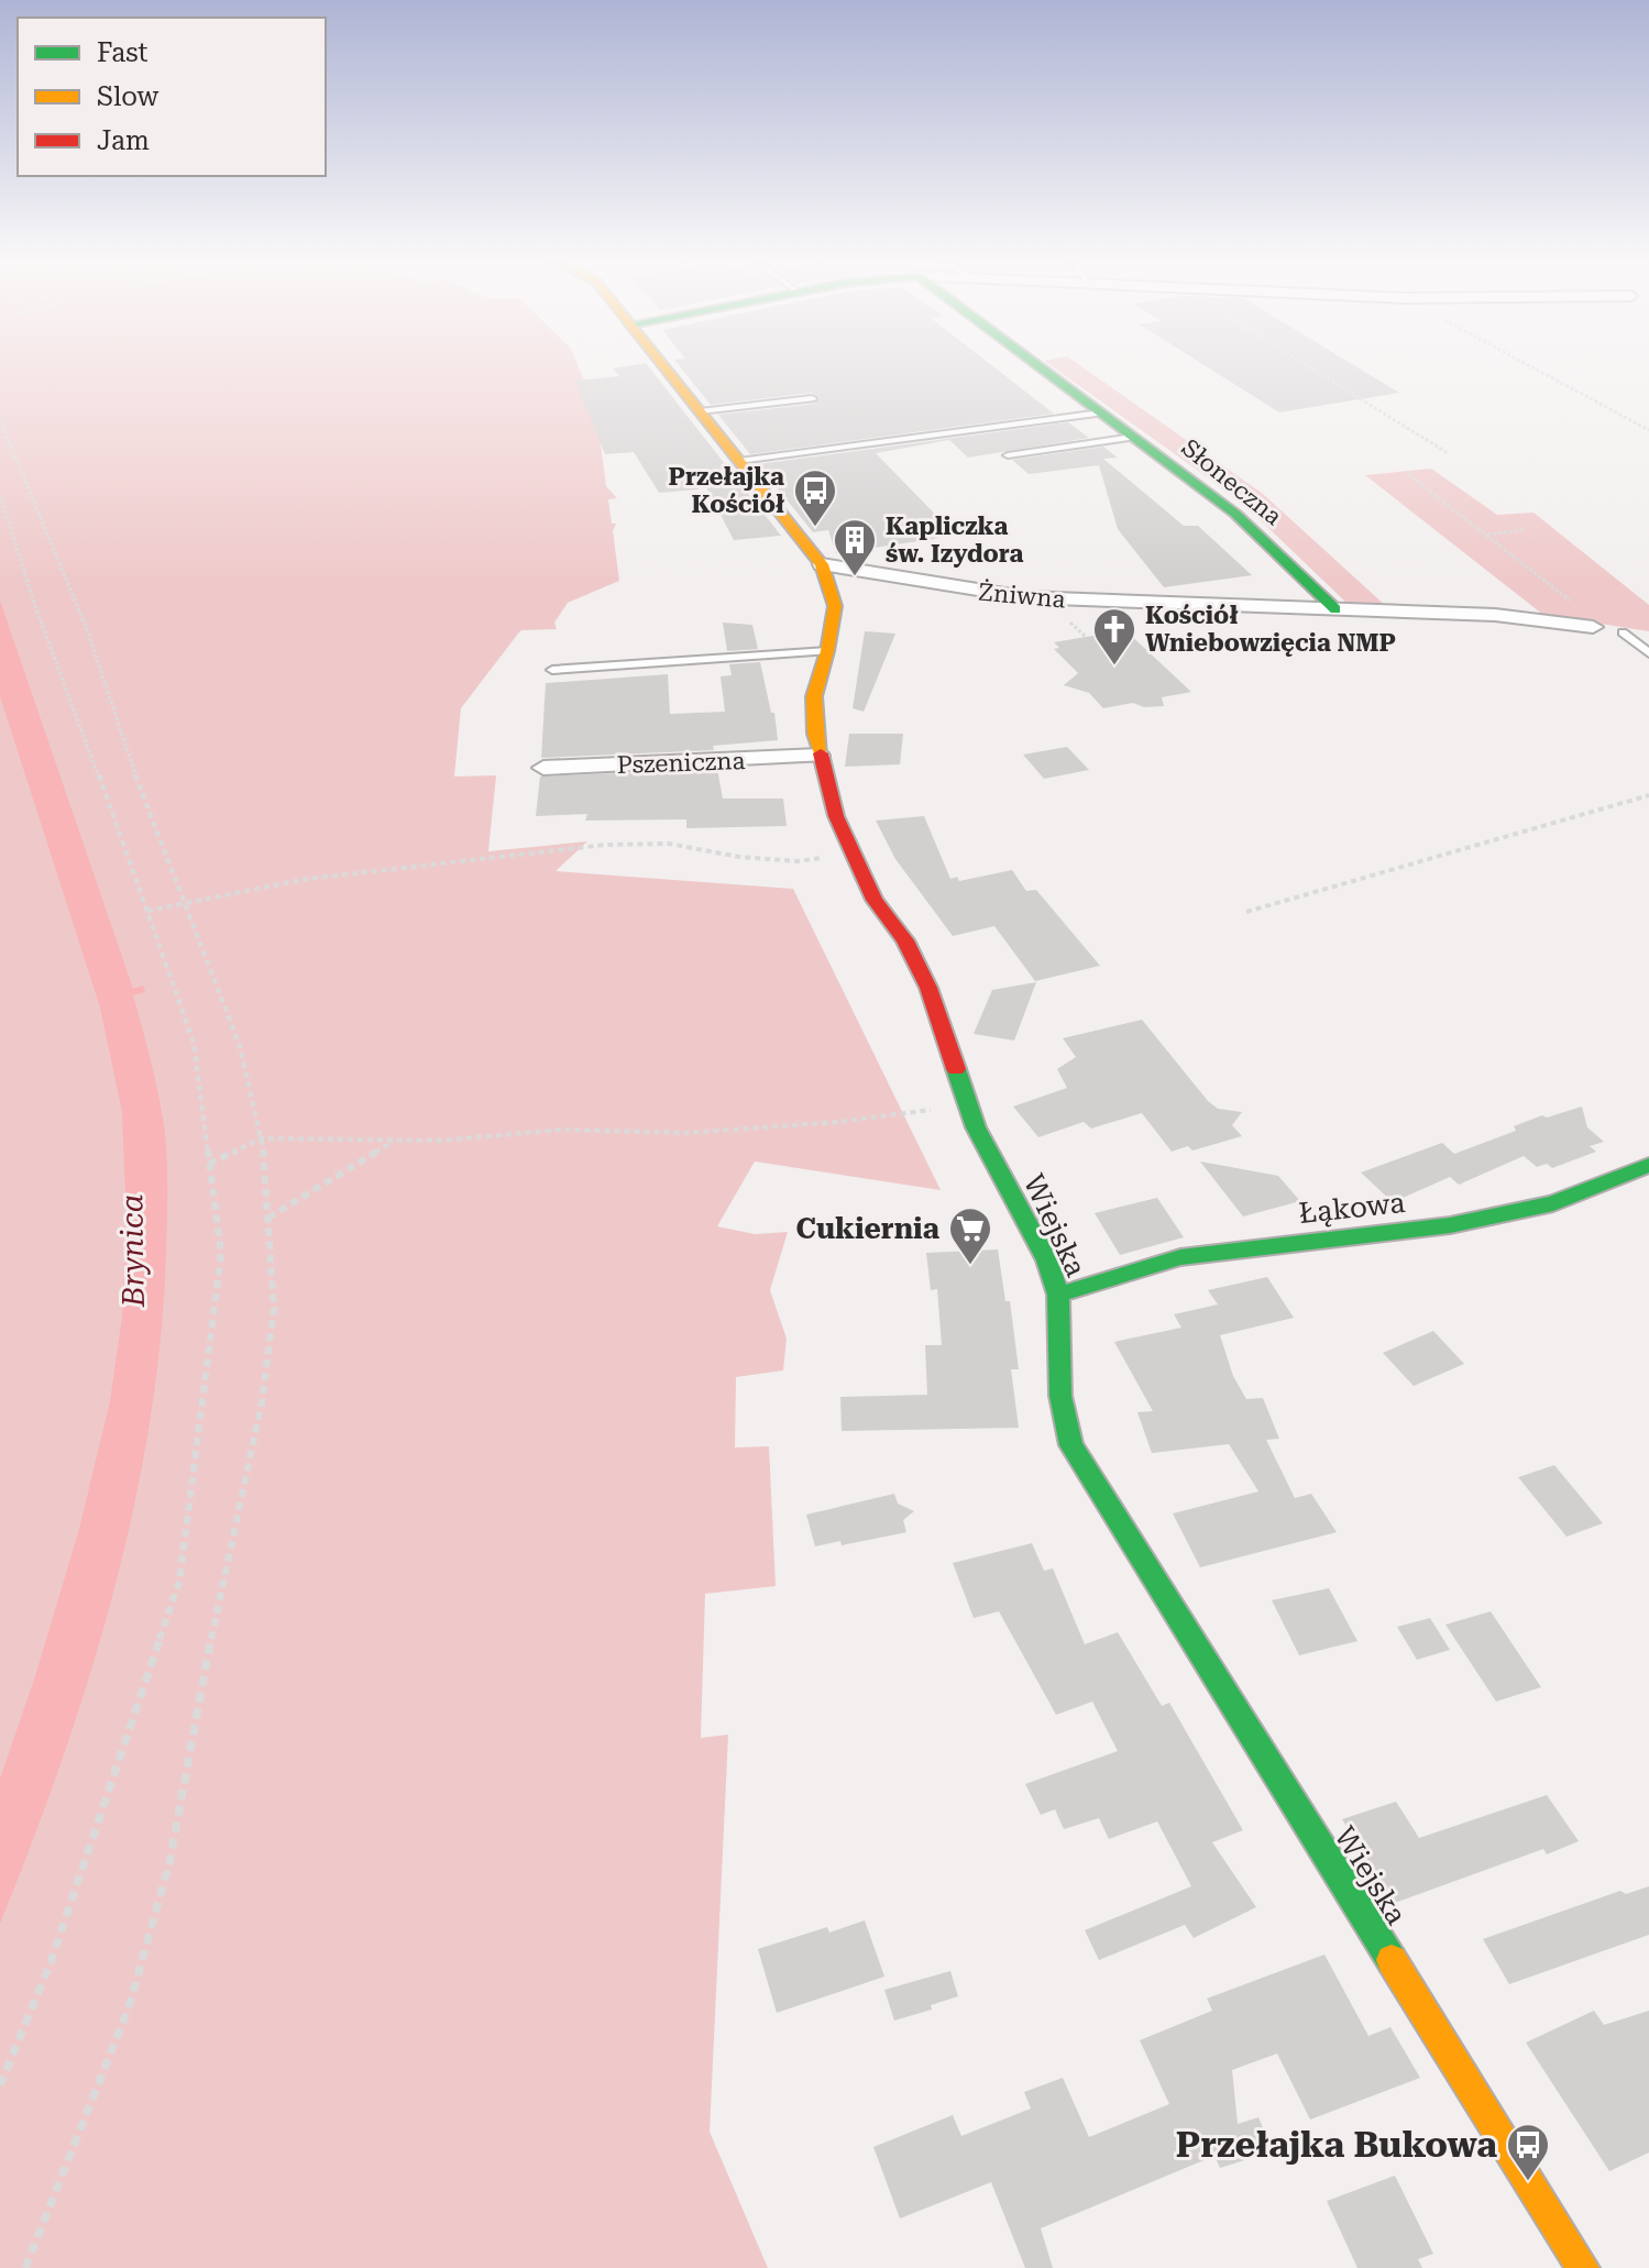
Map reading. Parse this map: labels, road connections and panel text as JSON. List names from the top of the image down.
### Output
{
  "streets": {
    "street": [
      "Słoneczna",
      "Żniwna",
      "Pszeniczna",
      "Łąkowa",
      "Wiejska"
    ]
  },
  "crossings": [
    ["Słoneczna", "Żniwna"],
    ["Żniwna", "Wiejska"],
    ["Pszeniczna", "Wiejska"],
    ["Łąkowa", "Wiejska"]
  ],
  "water": ["Brynica"],
  "places": {
    "bus stop": ["Przełajka Kościół", "Przełajka Bukowa"],
    "building": ["Kapliczka św. Izydora"],
    "church": ["Kościół Wniebowzięcia NMP"],
    "supermarket": ["Cukiernia"]
  },
  "legend": ["Fast", "Slow", "Jam"]
}
